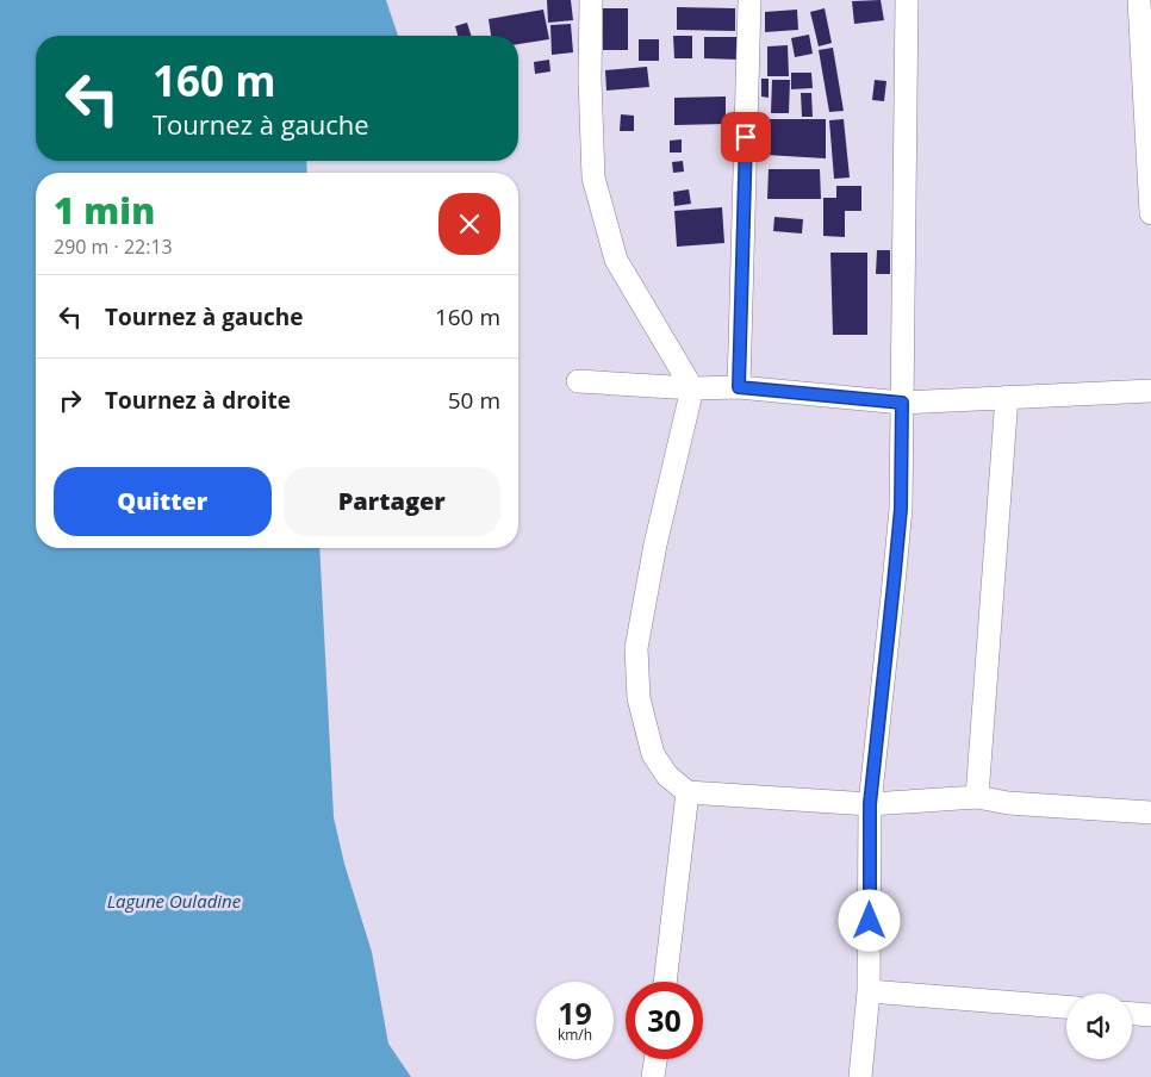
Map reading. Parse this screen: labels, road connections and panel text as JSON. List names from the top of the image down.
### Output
{
  "water": ["Lagune Ouladine"],
  "page": {
    "turn": ["160 m", "Tournez à gauche"],
    "heading": ["1 min", "290 m · 22:13"],
    "list": [
      {
        "name": "Tournez à gauche",
        "value": "160 m"
      },
      {
        "name": "Tournez à droite",
        "value": "50 m"
      }
    ],
    "buttons": ["Quitter", "Partager"],
    "speed": "19 km/h",
    "limit": "30"
  }
}
